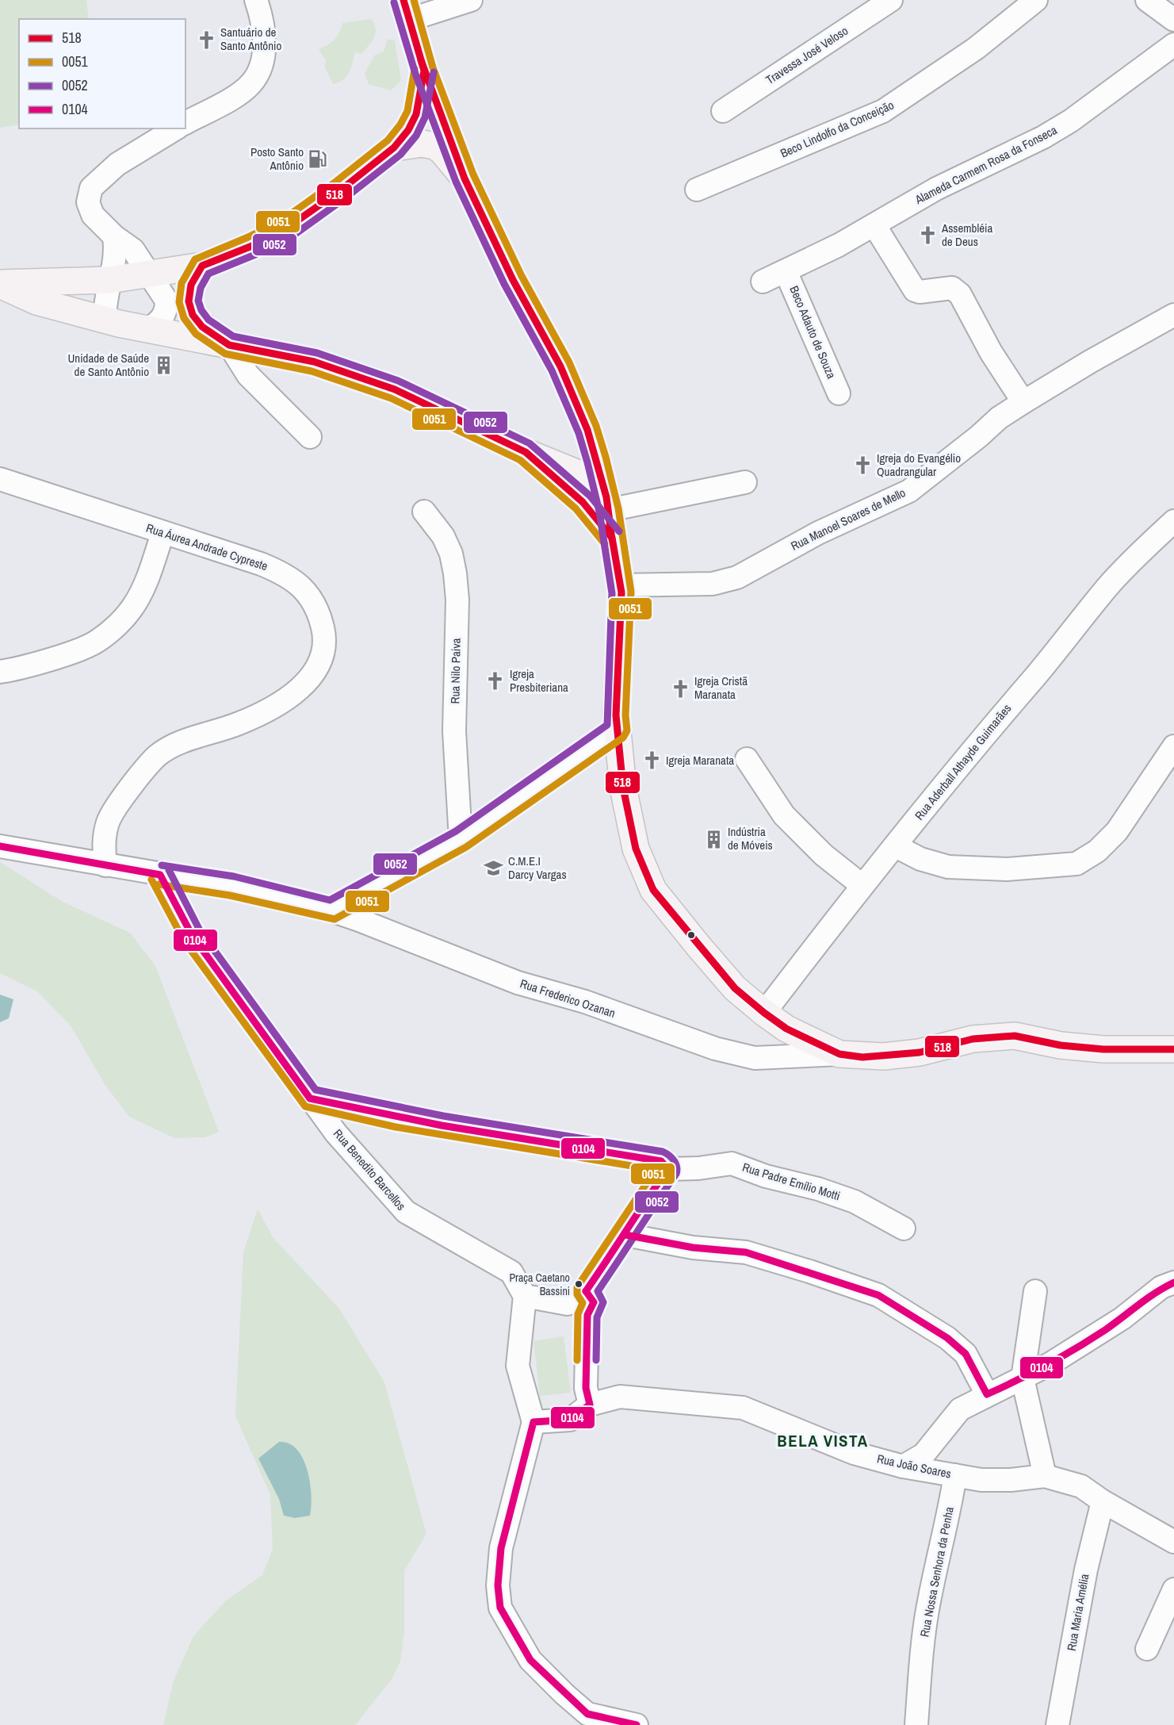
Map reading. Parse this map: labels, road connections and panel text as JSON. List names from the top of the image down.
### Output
{
  "streets": {
    "street": [
      "Travessa José Veloso",
      "Beco Lindolfo da Conceição",
      "Alameda Carmem Rosa da Fonseca",
      "Beco Adauto de Souza",
      "Rua Manoel Soares de Mello",
      "Rua Áurea Andrade Cypreste",
      "Rua Nilo Paiva",
      "Rua Aderball Athayde Guimarães",
      "Rua Frederico Ozanan",
      "Rua Benedito Barcellos",
      "Rua Padre Emílio Motti",
      "Rua João Soares",
      "Rua Nossa Senhora da Penha",
      "Rua Maria Amélia"
    ]
  },
  "crossings": [
    ["Alameda Carmem Rosa da Fonseca", "Beco Adauto de Souza"],
    ["Rua Áurea Andrade Cypreste", "Rua Frederico Ozanan"],
    ["Rua Frederico Ozanan", "Rua Benedito Barcellos"],
    ["Rua Benedito Barcellos", "Rua Padre Emílio Motti"],
    ["Rua João Soares", "Rua Nossa Senhora da Penha"],
    ["Rua João Soares", "Rua Maria Amélia"]
  ],
  "districts": ["BELA VISTA"],
  "places": {
    "church": [
      "Santuário de Santo Antônio",
      "Assembléia de Deus",
      "Igreja do Evangélio Quadrangular",
      "Igreja Presbiteriana",
      "Igreja Cristã Maranata",
      "Igreja Maranata"
    ],
    "fuel station": ["Posto Santo Antônio"],
    "building": ["Unidade de Saúde de Santo Antônio", "Indústria de Móveis"],
    "school or university": ["C.M.E.I Darcy Vargas"],
    "other": ["Praça Caetano Bassini"]
  },
  "lines": [
    "transit line 518",
    "transit line 0051",
    "transit line 0052",
    "transit line 0104"
  ],
  "legend": [
    "518",
    "0051",
    "0052",
    "0104"
  ]
}
